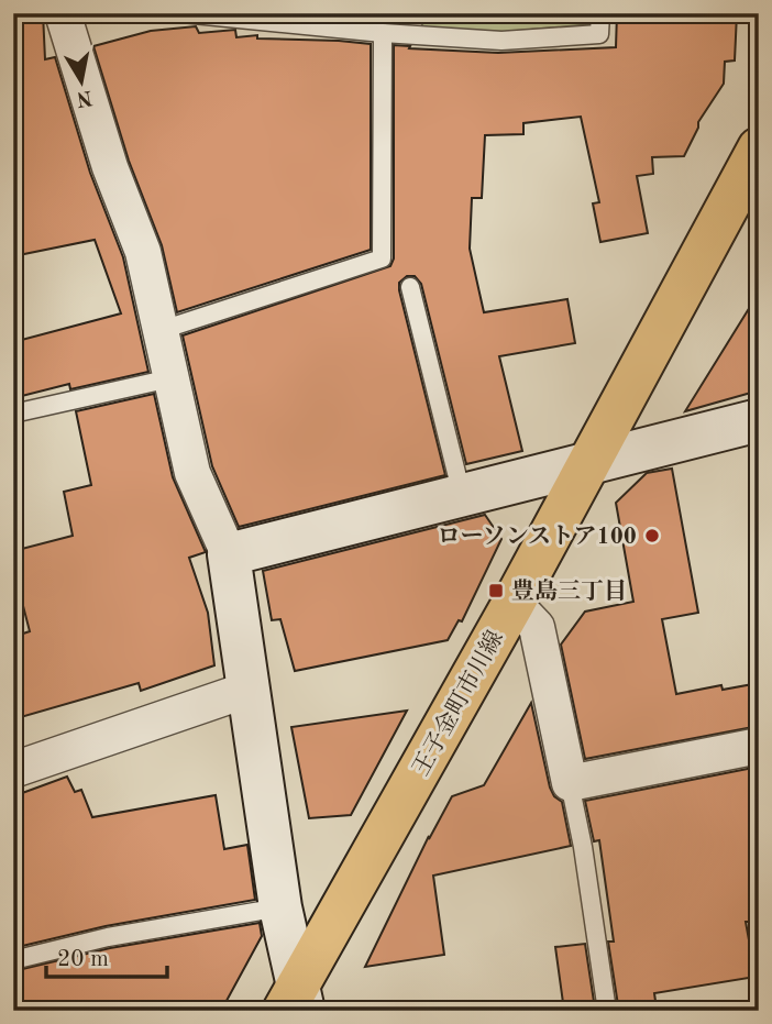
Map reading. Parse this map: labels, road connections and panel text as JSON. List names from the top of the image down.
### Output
{
  "streets": {
    "main road": ["王子金町市川線"]
  },
  "places": {
    "other": ["ローソンストア100"],
    "transit": ["豊島三丁目"]
  },
  "scale_bar": "20 m",
  "north": "bottom"
}
